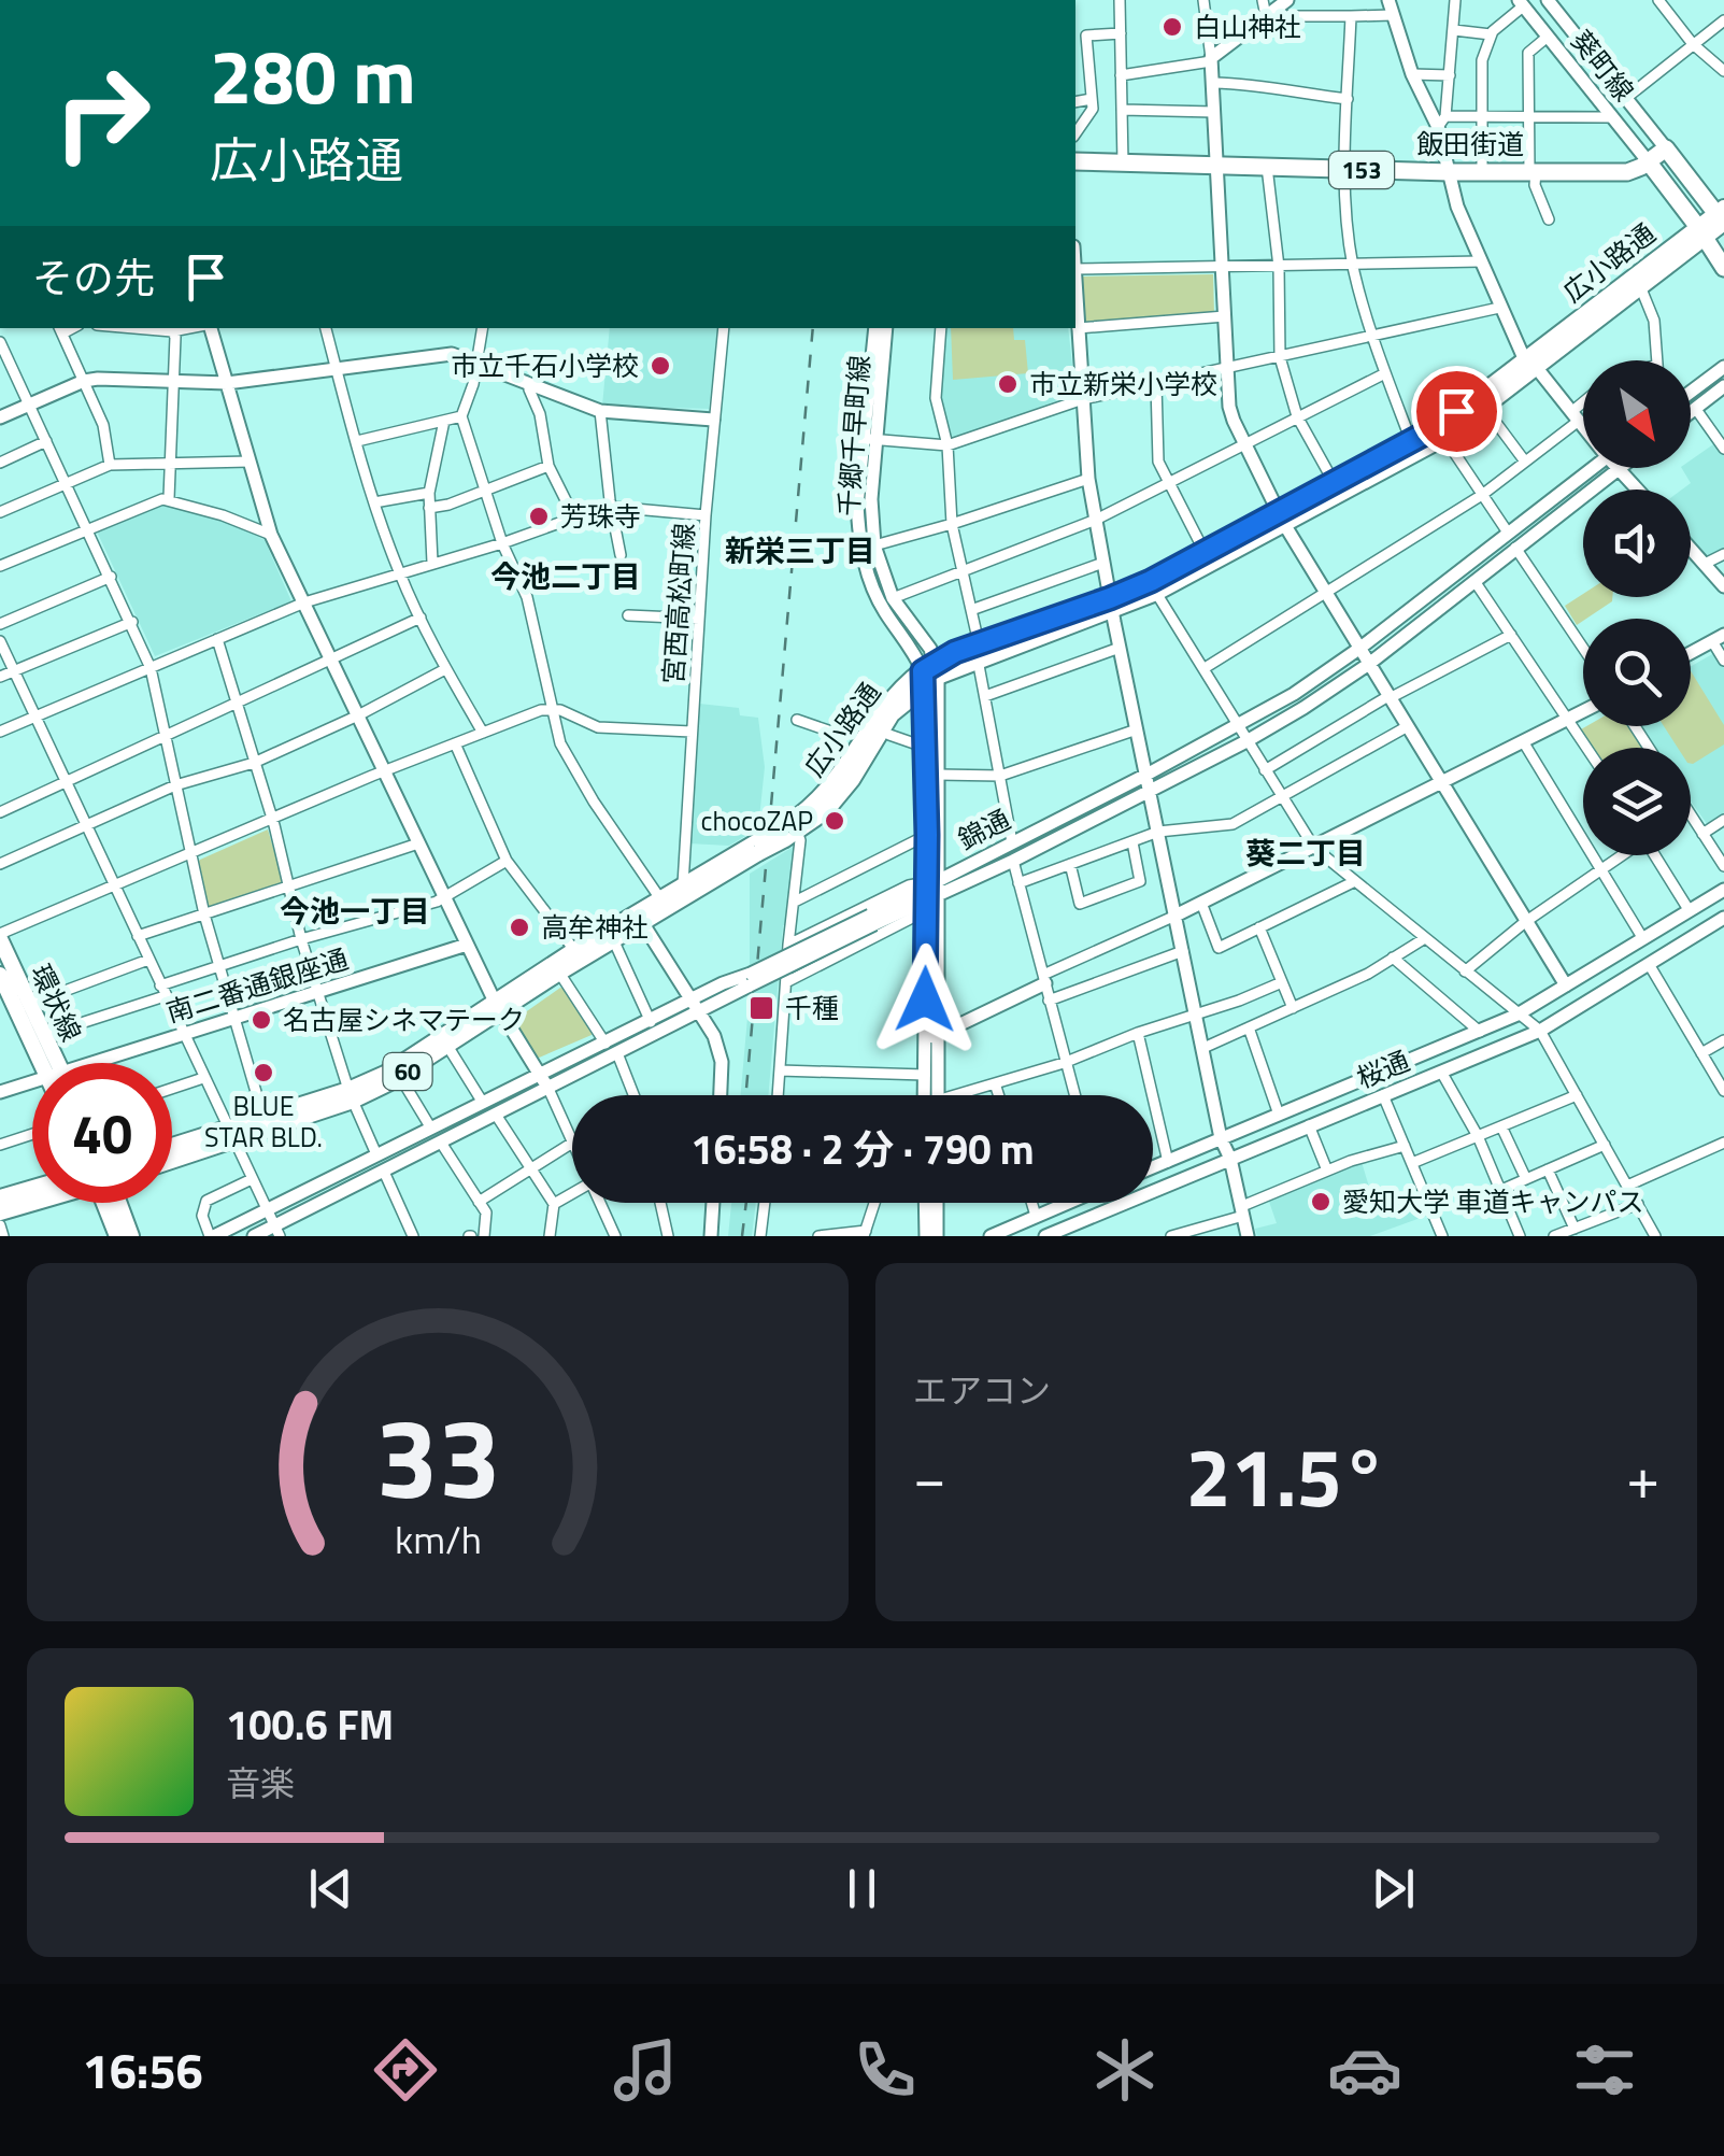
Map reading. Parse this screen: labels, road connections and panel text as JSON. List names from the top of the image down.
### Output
{
  "streets": {
    "highway": ["飯田街道", "153"],
    "main road": ["広小路通", "環状線", "60"],
    "street": [
      "葵町線",
      "千郷千早町線",
      "宮西高松町線",
      "錦通",
      "南二番通銀座通",
      "桜通"
    ]
  },
  "crossings": [
    ["葵町線", "飯田街道"],
    ["広小路通", "千郷千早町線"],
    ["広小路通", "宮西高松町線"]
  ],
  "districts": [
    "新栄三丁目",
    "今池二丁目",
    "葵二丁目",
    "今池一丁目"
  ],
  "places": {
    "other": [
      "白山神社",
      "市立千石小学校",
      "市立新栄小学校",
      "芳珠寺",
      "chocoZAP",
      "高牟神社",
      "名古屋シネマテーク",
      "BLUE STAR BLD.",
      "愛知大学 車道キャンパス"
    ],
    "transit": ["千種"]
  },
  "north": "bottom right",
  "page": {
    "turn": ["280 m", "広小路通"],
    "then": "その先",
    "limit": "40",
    "trip": "16:58 · 2 分 · 790 m",
    "tile": "エアコン",
    "heat": ["−", "21.5°", "+"],
    "song": ["100.6 FM", "音楽"],
    "tabs": "16:56",
    "gauge": ["33", "km/h"]
  }
}
